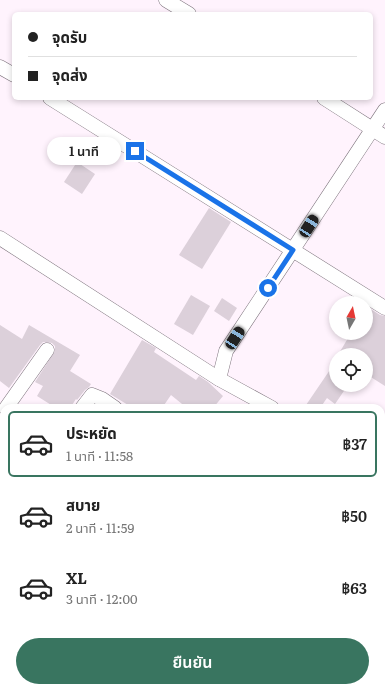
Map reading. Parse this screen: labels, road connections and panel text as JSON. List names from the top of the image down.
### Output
{
  "north": "top",
  "page": {
    "banner": ["จุดรับ", "จุดส่ง"],
    "bubble": "1 นาที",
    "list": [
      {
        "name": "ประหยัด",
        "note": "1 นาที · 11:58",
        "value": "฿37"
      },
      {
        "name": "สบาย",
        "note": "2 นาที · 11:59",
        "value": "฿50"
      },
      {
        "name": "XL",
        "note": "3 นาที · 12:00",
        "value": "฿63"
      }
    ],
    "buttons": "ยืนยัน"
  }
}
